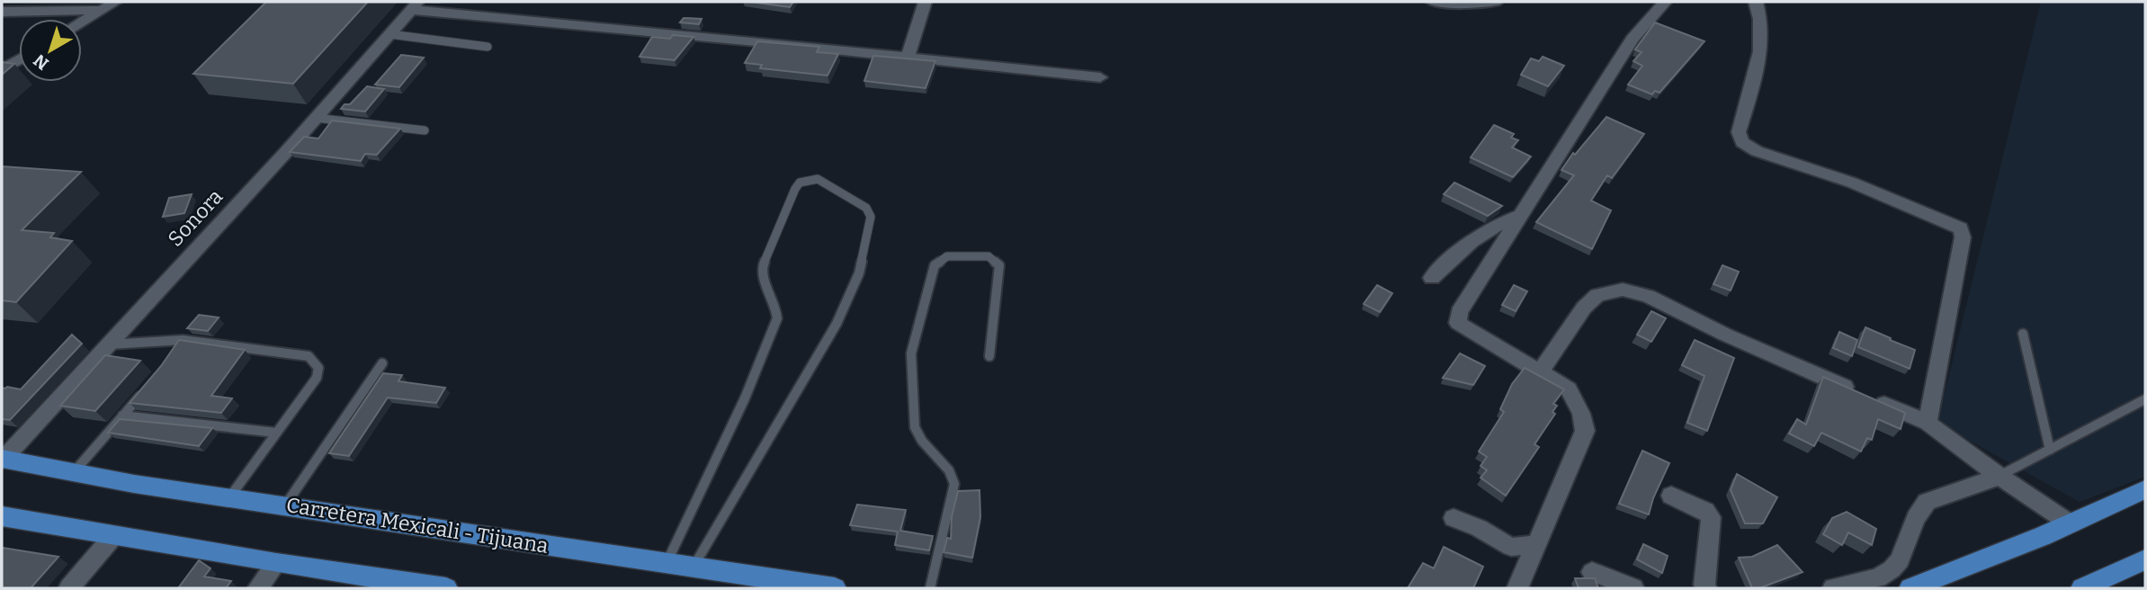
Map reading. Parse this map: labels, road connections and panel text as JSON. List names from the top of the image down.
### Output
{
  "streets": {
    "main road": ["Carretera Mexicali - Tijuana"],
    "street": ["Sonora"]
  },
  "crossings": [
    ["Sonora", "Carretera Mexicali - Tijuana"]
  ],
  "north": "bottom left"
}
